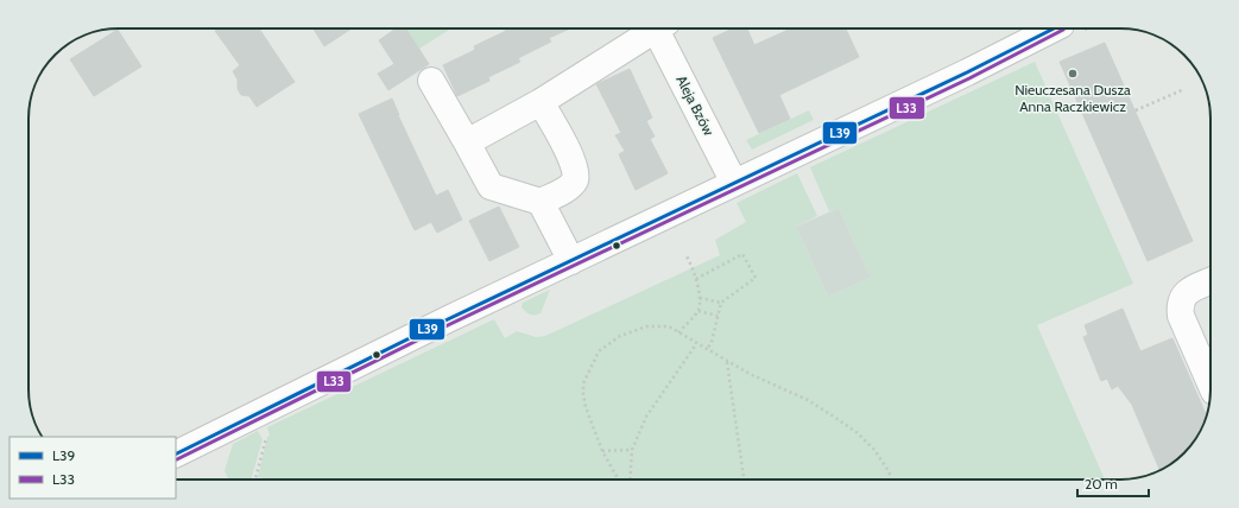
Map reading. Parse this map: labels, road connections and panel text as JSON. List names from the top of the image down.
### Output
{
  "streets": {
    "street": ["Aleja Bzów"]
  },
  "places": ["Nieuczesana Dusza Anna Raczkiewicz"],
  "lines": ["transit line L39", "transit line L33"],
  "legend": ["L39", "L33"],
  "scale_bar": "20 m"
}
